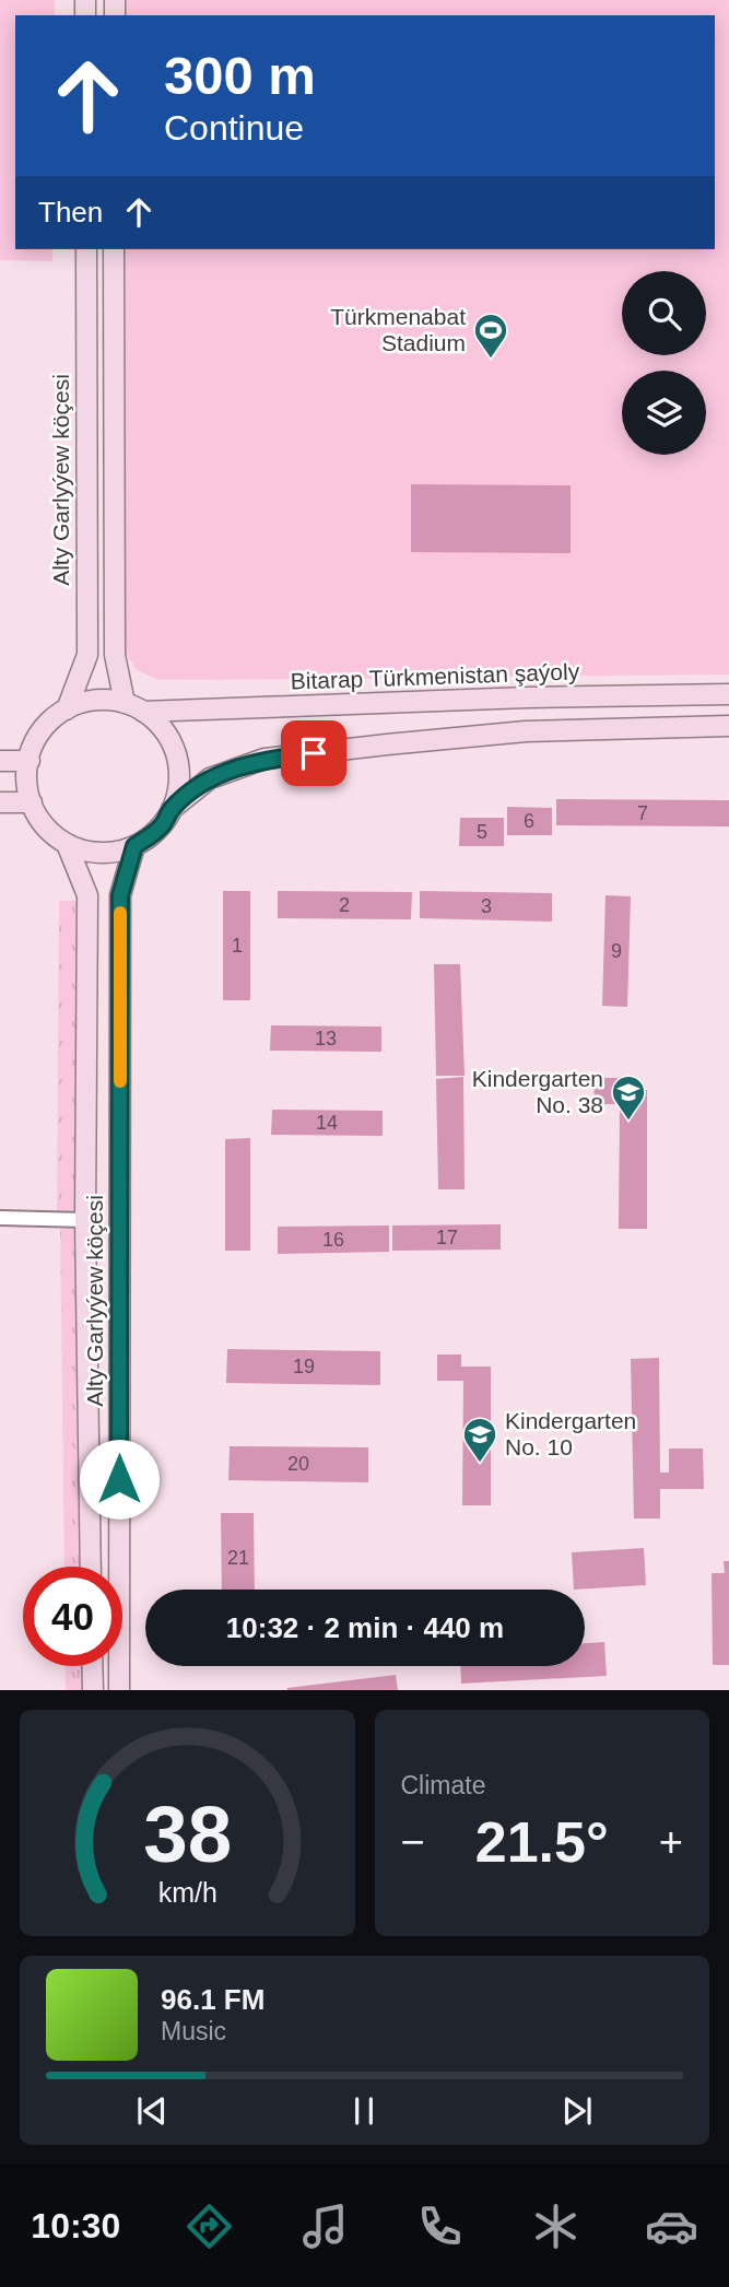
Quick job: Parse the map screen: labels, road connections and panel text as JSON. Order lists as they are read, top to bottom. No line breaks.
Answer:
{"streets":{"street":["Alty Garlyýew köçesi","Bitarap Türkmenistan şaýoly"]},"crossings":[["Alty Garlyýew köçesi","Bitarap Türkmenistan şaýoly"]],"places":{"sports":["Türkmenabat Stadium"],"school or university":["Kindergarten No. 38","Kindergarten No. 10"]},"house_numbers":["7","6","5","2","3","1","9","13","14","17","16","19","20","21"],"page":{"turn":["300 m","Continue"],"then":"Then","limit":"40","trip":"10:32 · 2 min · 440 m","tile":"Climate","heat":["−","21.5°","+"],"song":["96.1 FM","Music"],"tabs":"10:30","gauge":["38","km/h"]}}
